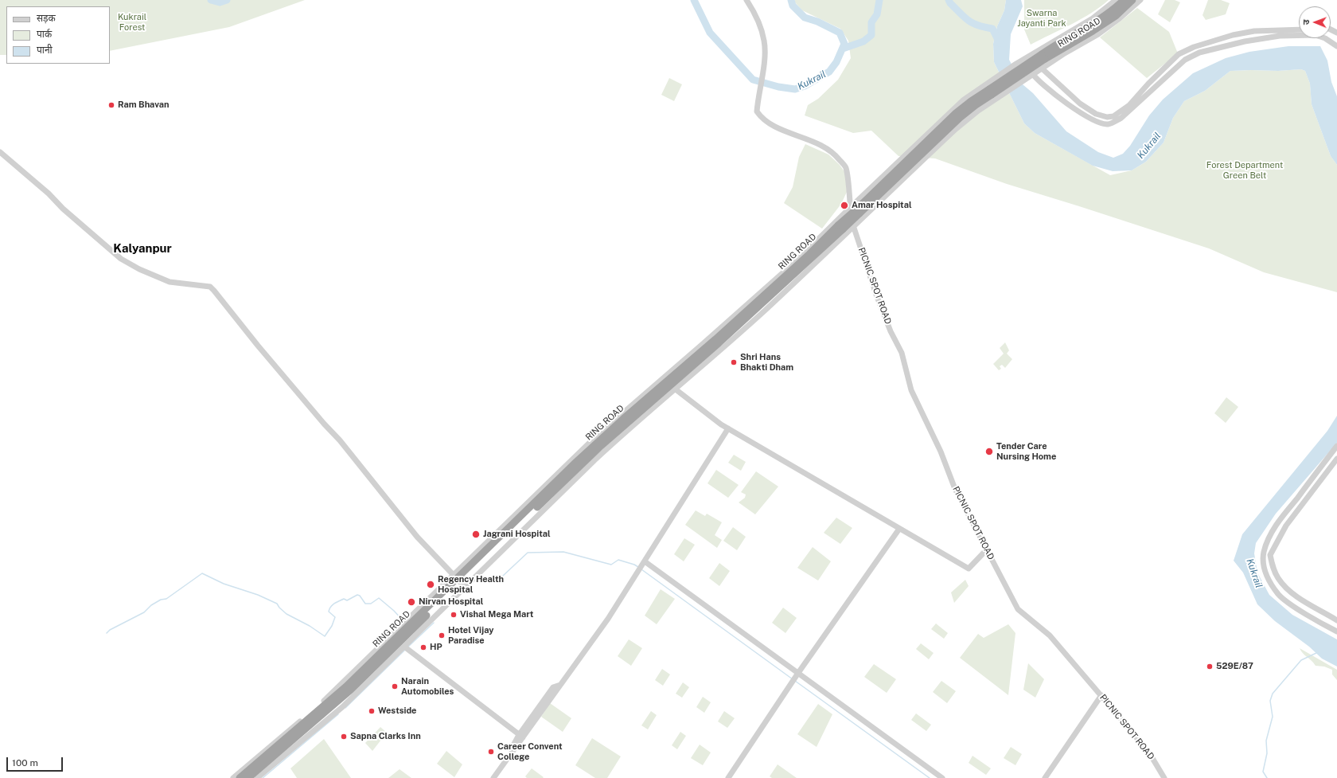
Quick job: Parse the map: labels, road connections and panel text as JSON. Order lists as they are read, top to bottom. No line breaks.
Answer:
{"streets":{"highway":["RING ROAD"],"street":["PICNIC SPOT ROAD"]},"districts":["Kalyanpur"],"water":["Kukrail"],"parks":["Swarna Jayanti Park","Kukrail Forest","Forest Department Green Belt"],"places":["Ram Bhavan","Amar Hospital","Shri Hans Bhakti Dham","Tender Care Nursing Home","Jagrani Hospital","Regency Health Hospital","Nirvan Hospital","Vishal Mega Mart","Hotel Vijay Paradise","HP","529E/87","Narain Automobiles","Westside","Sapna Clarks Inn","Career Convent College"],"legend":["सड़क","पार्क","पानी"],"scale_bar":"100 m","north":"left"}
